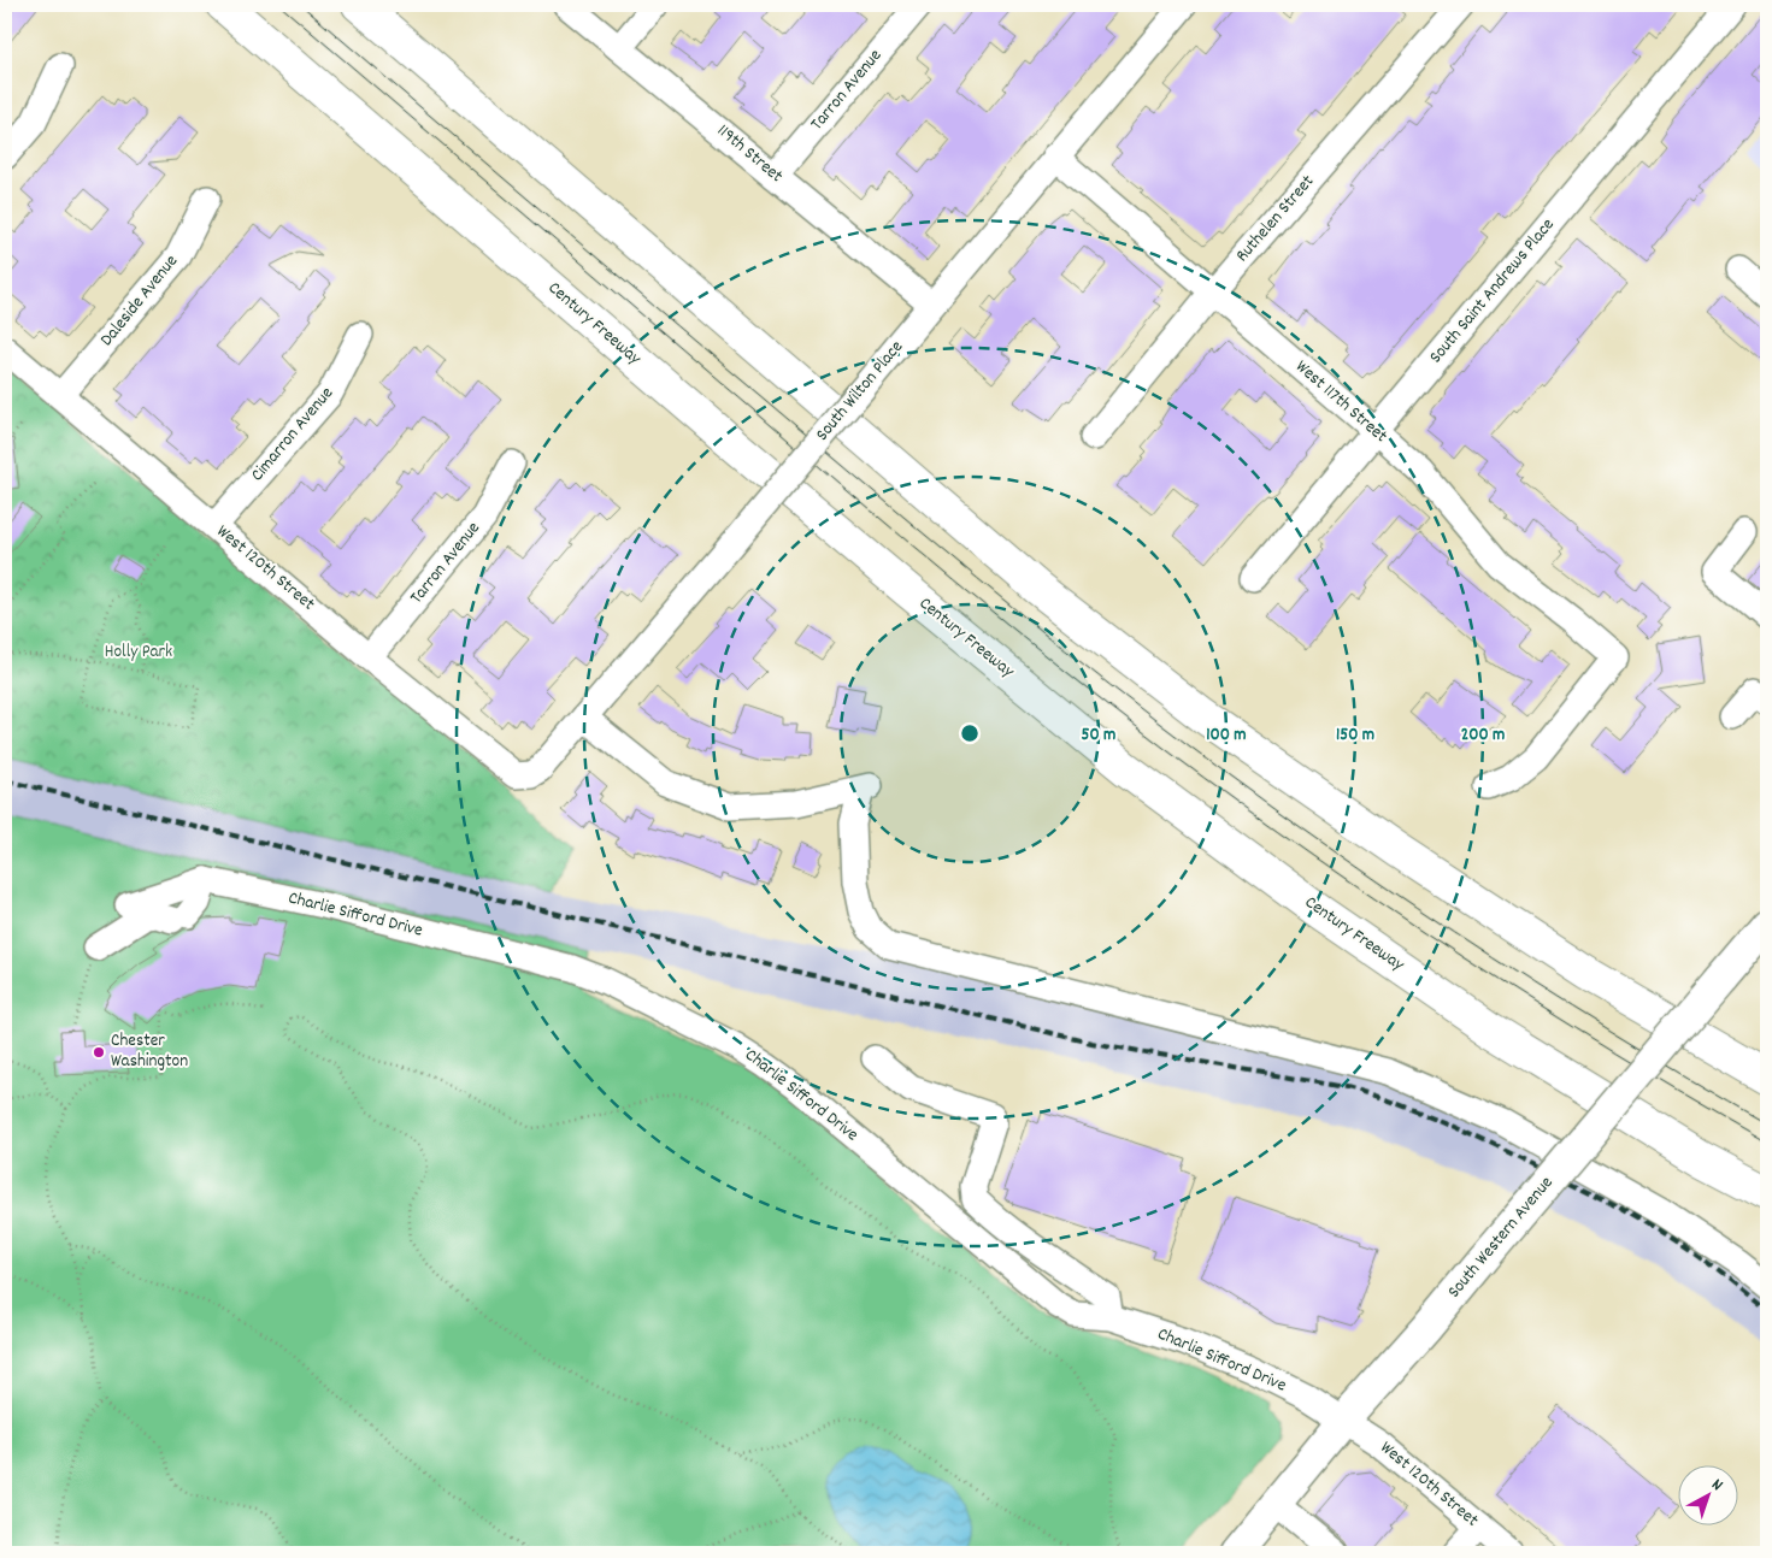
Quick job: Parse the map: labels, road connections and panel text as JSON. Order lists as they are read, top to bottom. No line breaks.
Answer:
{"streets":{"highway":["Century Freeway"],"main road":["South Western Avenue"],"street":["Tarron Avenue","119th Street","Ruthelen Street","South Saint Andrews Place","Daleside Avenue","South Wilton Place","West 117th Street","Cimarron Avenue","West 120th Street","Charlie Sifford Drive"]},"crossings":[["Tarron Avenue","119th Street"],["Tarron Avenue","West 120th Street"],["119th Street","South Wilton Place"],["Ruthelen Street","West 117th Street"],["South Saint Andrews Place","West 117th Street"],["Daleside Avenue","West 120th Street"],["South Wilton Place","West 117th Street"],["South Wilton Place","West 120th Street"],["Cimarron Avenue","West 120th Street"],["West 120th Street","Charlie Sifford Drive"],["West 120th Street","South Western Avenue"],["Charlie Sifford Drive","South Western Avenue"]],"parks":["Holly Park"],"places":["Chester Washington"],"north":"top right","rings":["50 m","100 m","150 m","200 m"]}
